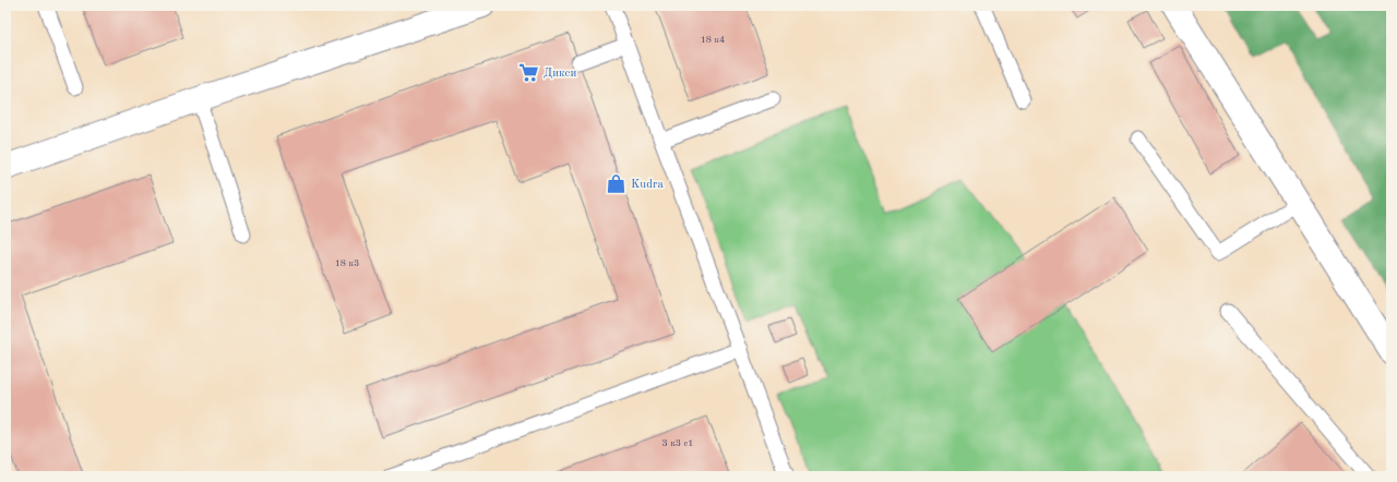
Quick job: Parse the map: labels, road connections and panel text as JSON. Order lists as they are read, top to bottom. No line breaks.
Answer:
{"places":{"supermarket":["Дикси"],"shop":["Kudra"]},"house_numbers":["18 к4","18 к3","3 к3 с1"]}
